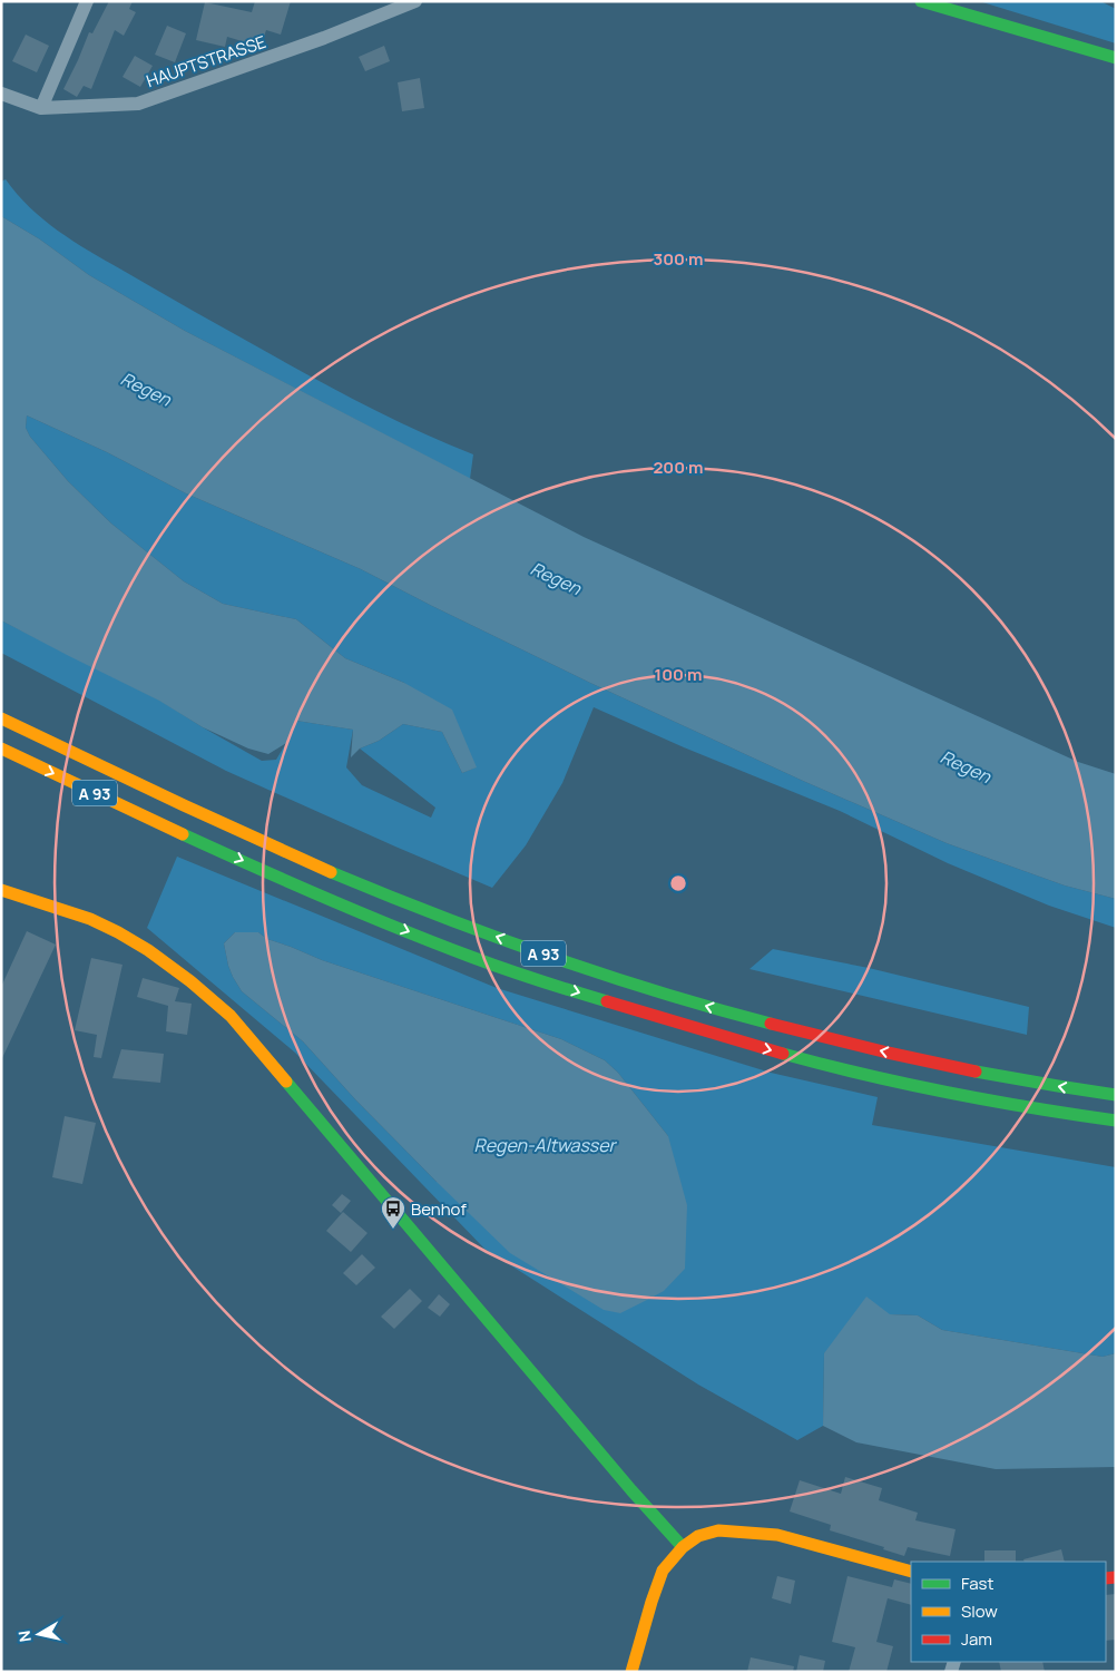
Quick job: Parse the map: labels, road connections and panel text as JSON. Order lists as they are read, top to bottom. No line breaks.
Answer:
{"streets":{"main road":["A 93"],"street":["HAUPTSTRASSE"]},"water":["Regen","Regen-Altwasser"],"places":{"bus stop":["Benhof"]},"legend":["Fast","Slow","Jam"],"north":"left","rings":["300 m","200 m","100 m"]}
